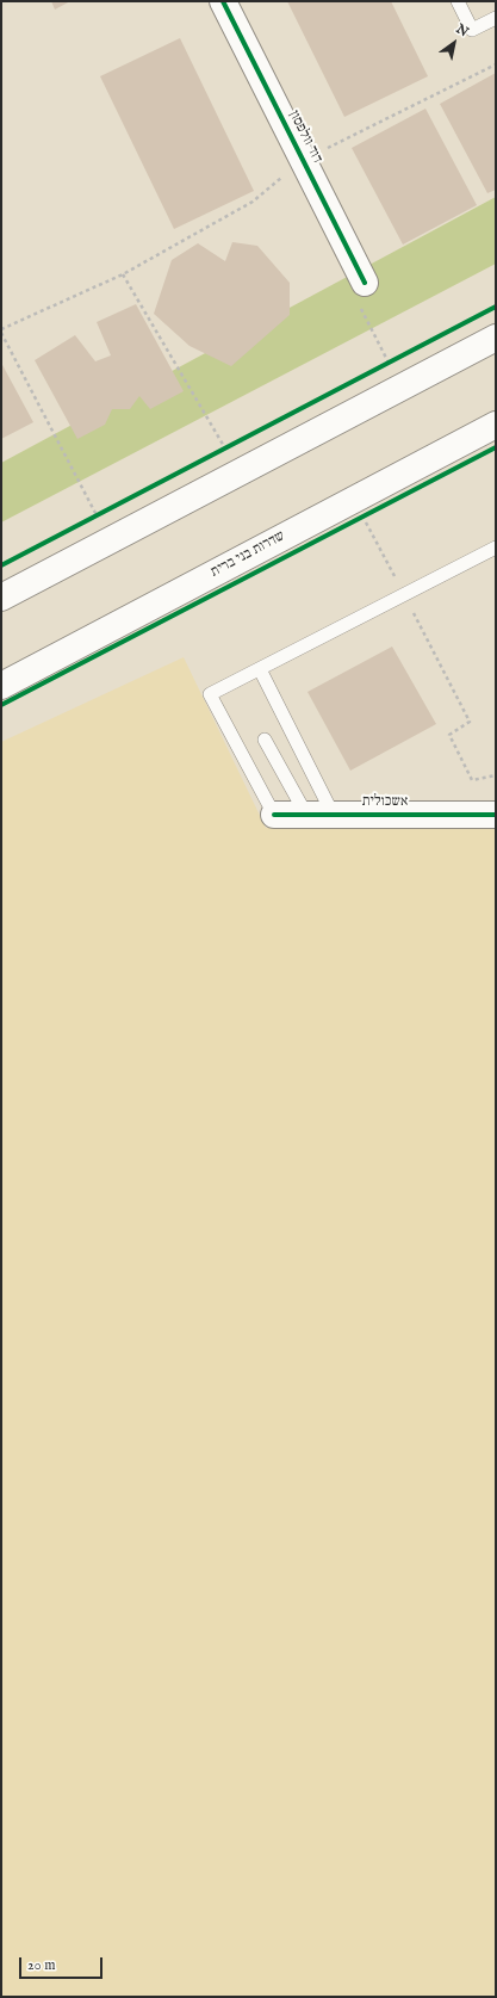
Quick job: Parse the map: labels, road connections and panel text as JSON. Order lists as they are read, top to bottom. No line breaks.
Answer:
{"streets":{"main road":["דוד וולפסון","שדרות בני ברית","אשכולית"]},"scale_bar":"20 m","north":"top right"}
